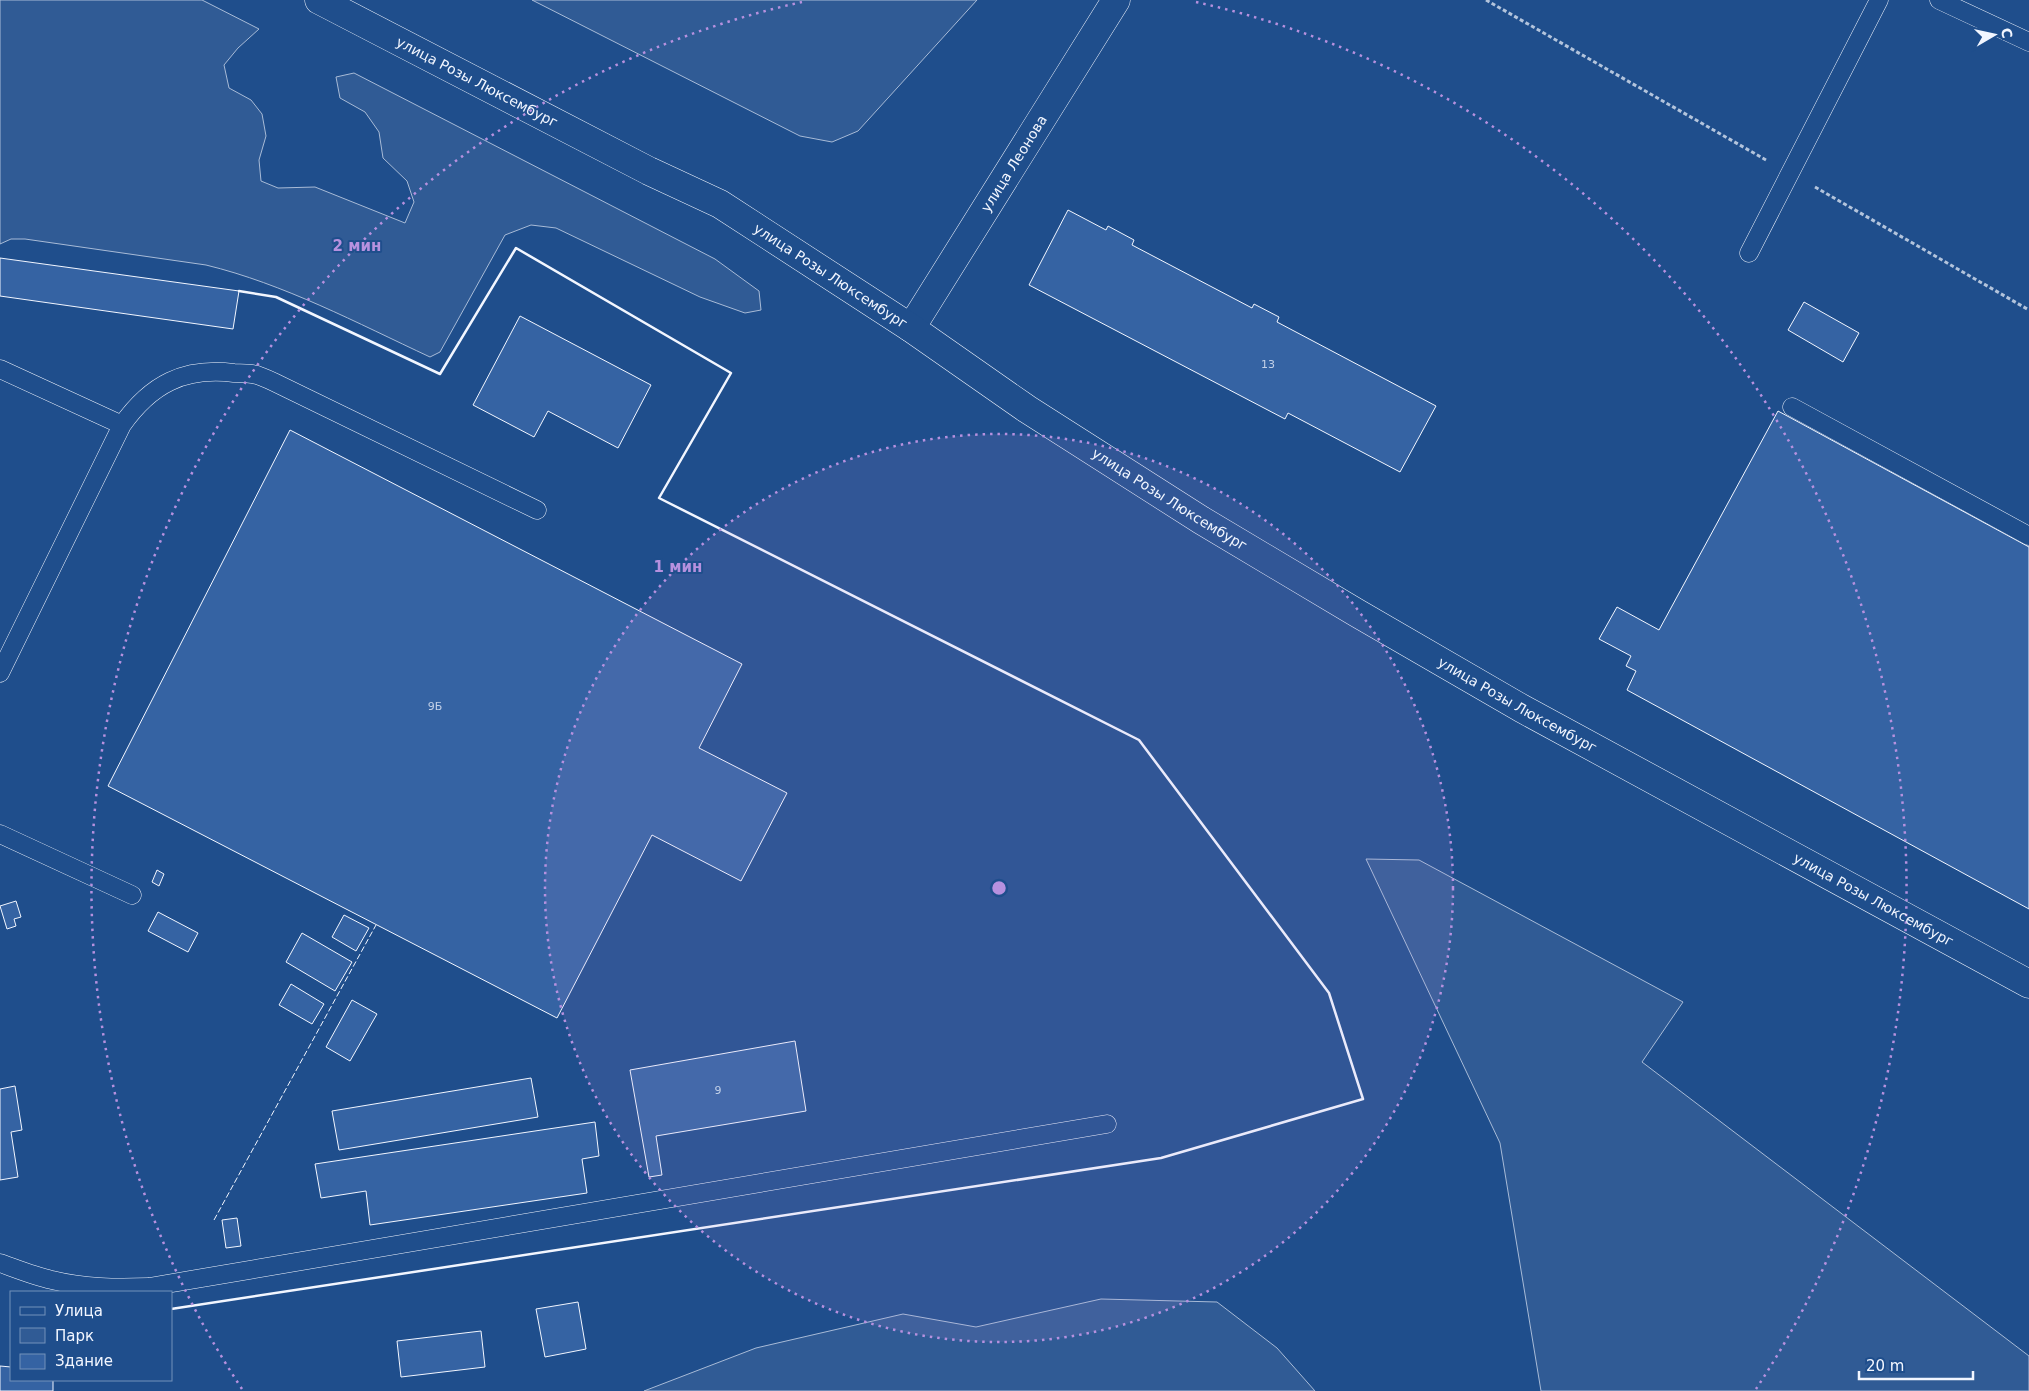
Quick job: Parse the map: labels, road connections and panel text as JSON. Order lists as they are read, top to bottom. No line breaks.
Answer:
{"streets":{"street":["улица Розы Люксембург","улица Леонова"]},"crossings":[["улица Розы Люксембург","улица Леонова"]],"house_numbers":["13","9Б","9"],"legend":["Улица","Парк","Здание"],"scale_bar":"20 m","north":"right","rings":["2 мин","1 мин"]}
